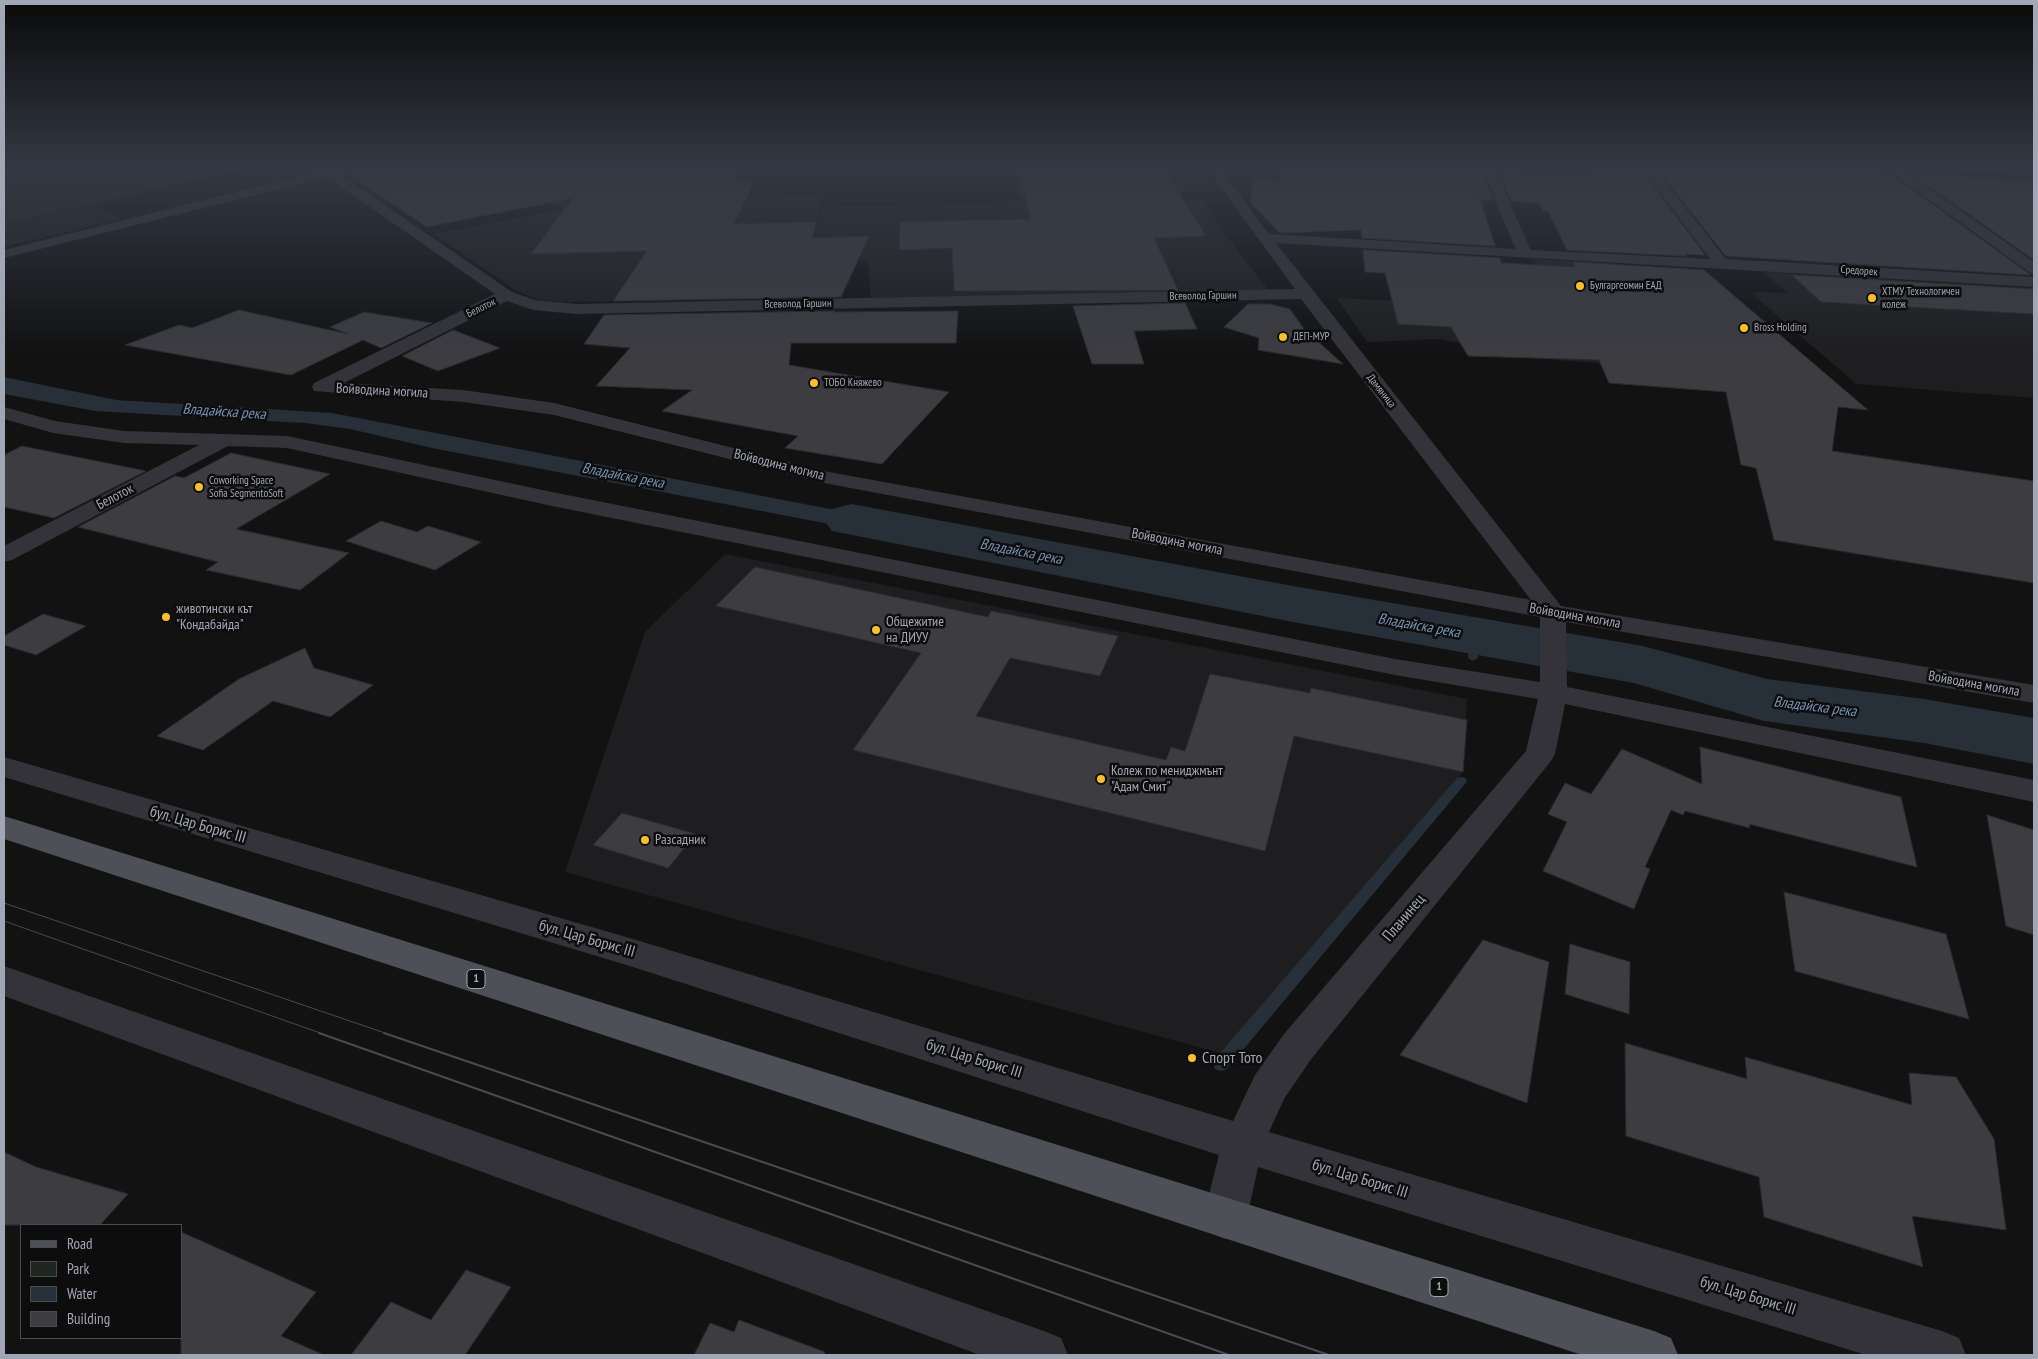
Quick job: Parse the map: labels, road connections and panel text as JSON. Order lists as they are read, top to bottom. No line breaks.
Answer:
{"streets":{"main road":["1"],"street":["Средорек","Всеволод Гаршин","Белоток","Войводина могила","Дамяница","бул. Цар Борис III","Планинец"]},"crossings":[["Средорек","Дамяница"],["Всеволод Гаршин","Белоток"],["Всеволод Гаршин","Дамяница"],["Белоток","Войводина могила"],["Войводина могила","Дамяница"],["Войводина могила","Планинец"],["Дамяница","Планинец"],["бул. Цар Борис III","Планинец"],["Планинец","1"]],"water":["Владайска река"],"places":["Булгаргеомин ЕАД","ХТМУ Технологичен колеж","Bross Holding","ДЕП-МУР","ТОБО Княжево","Coworking Space Sofia SegmentoSoft","животински кът \"Кондабайда\"","Общежитие на ДИУУ","Колеж по мениджмънт \"Адам Смит\"","Разсадник","Спорт Тото"],"legend":["Road","Park","Water","Building"]}
